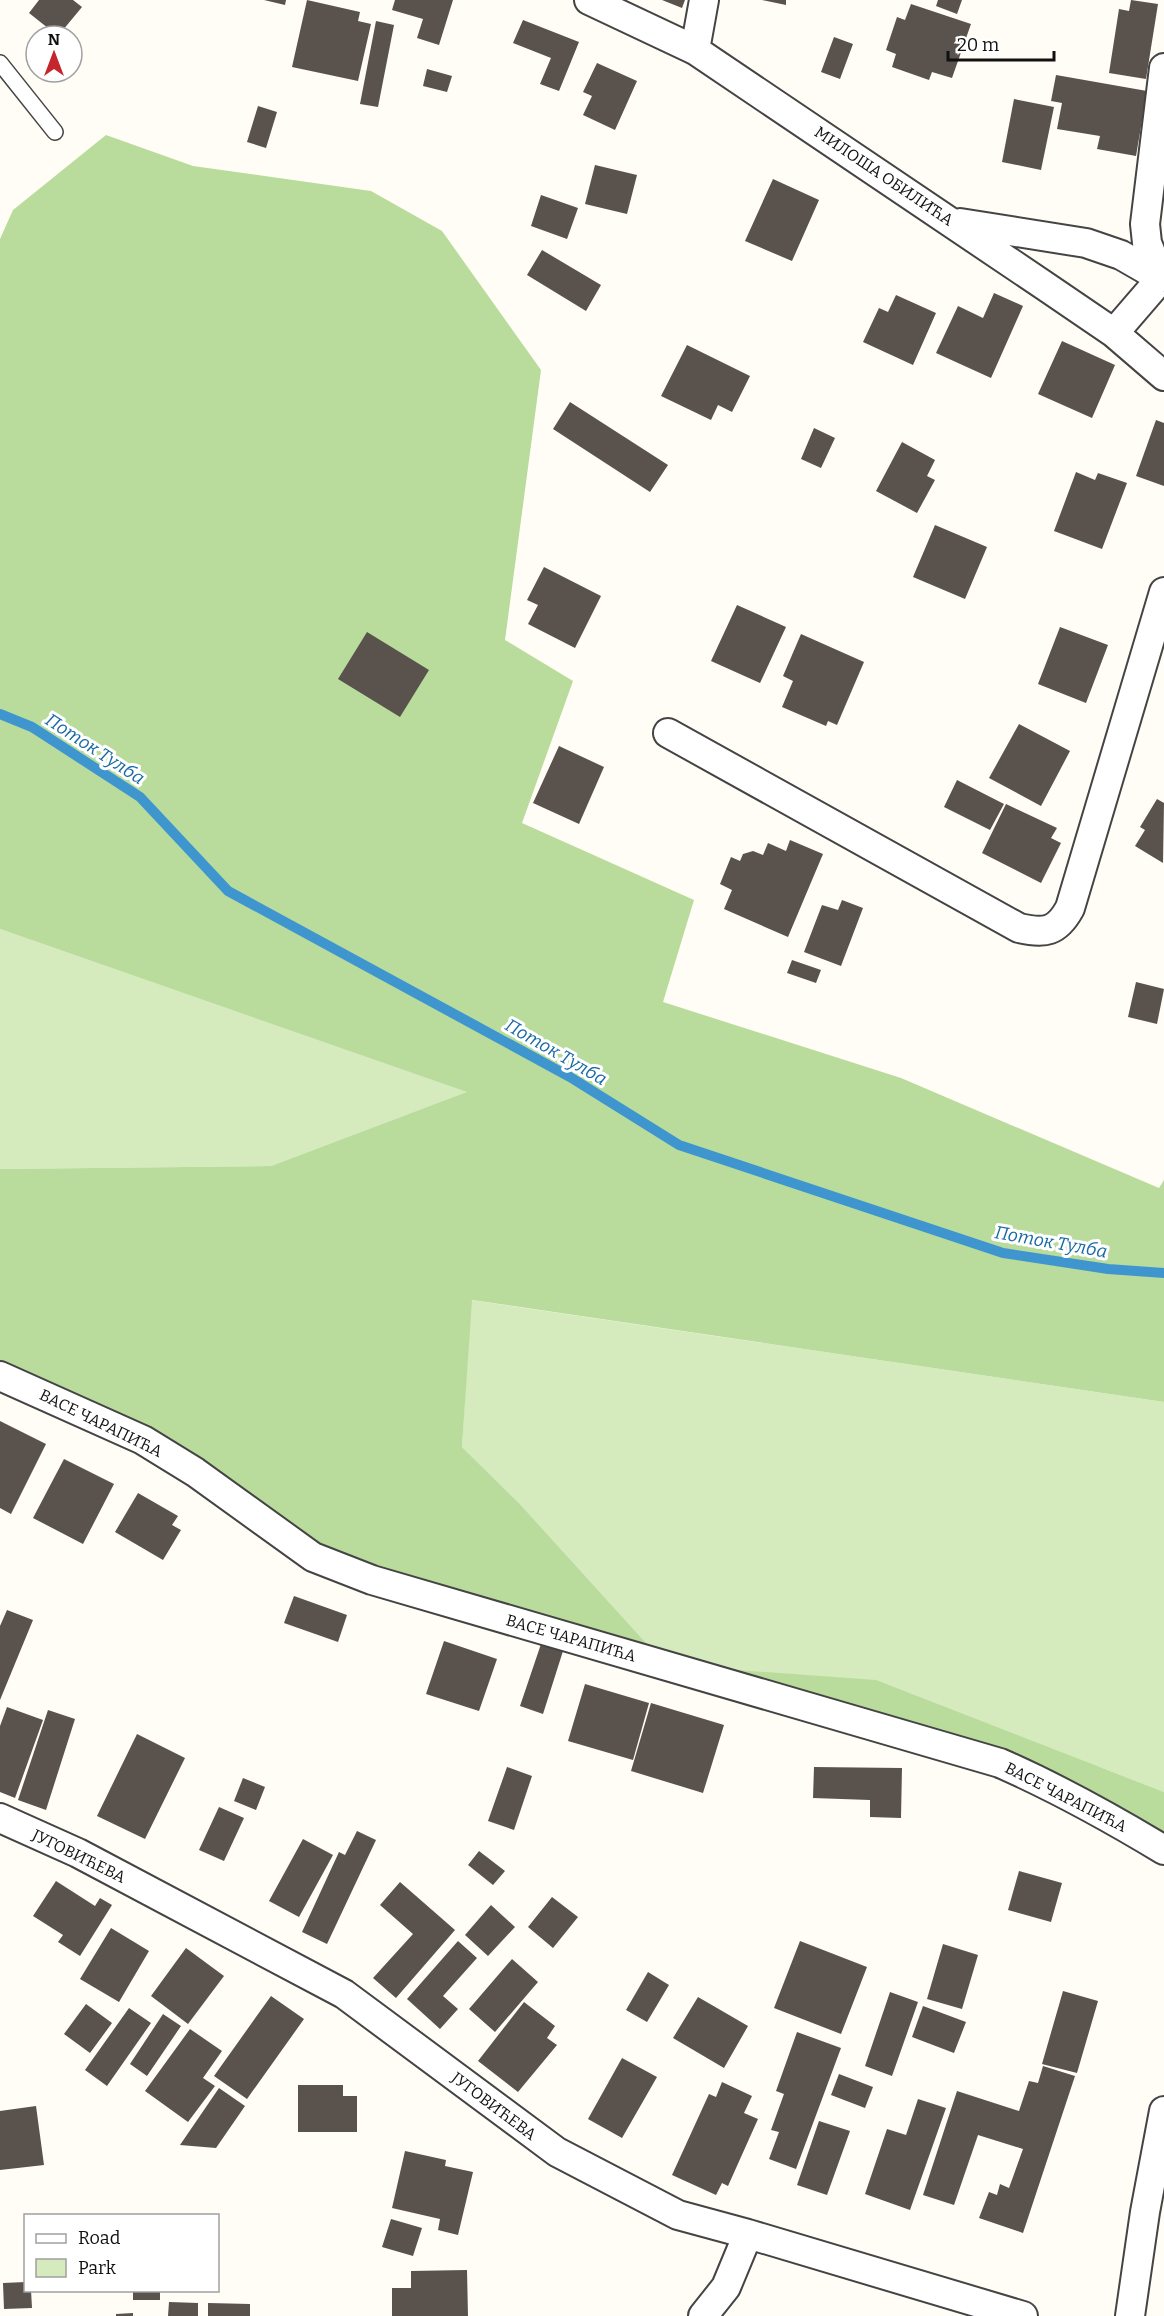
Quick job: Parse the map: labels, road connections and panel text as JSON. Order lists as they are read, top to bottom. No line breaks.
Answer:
{"streets":{"street":["МИЛОША ОБИЛИЋА","ВАСЕ ЧАРАПИЋА","ЈУГОВИЋЕВА"]},"water":["Поток Тулба"],"legend":["Road","Park"],"scale_bar":"20 m","north":"top"}
